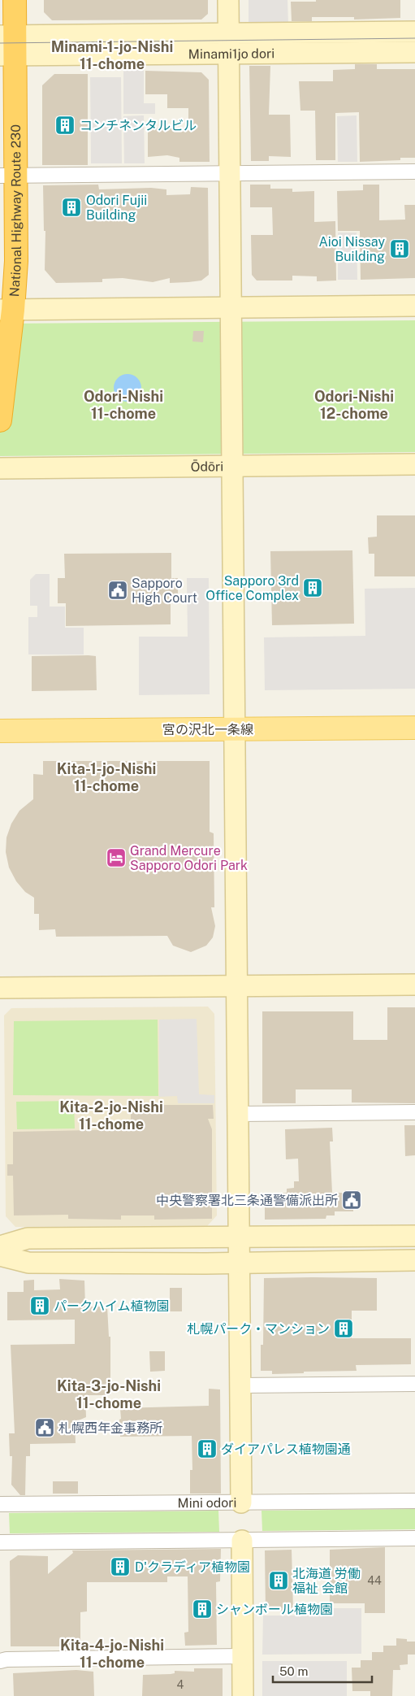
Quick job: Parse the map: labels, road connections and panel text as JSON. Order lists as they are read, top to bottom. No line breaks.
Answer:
{"streets":{"highway":["National Highway Route 230"],"main road":["宮の沢北一条線"],"street":["Minami1jo dori","Ōdōri","Mini odori"]},"crossings":[["Minami1jo dori","National Highway Route 230"]],"districts":["Minami-1-jo-Nishi 11-chome","Odori-Nishi 11-chome","Odori-Nishi 12-chome","Kita-1-jo-Nishi 11-chome","Kita-2-jo-Nishi 11-chome","Kita-3-jo-Nishi 11-chome","Kita-4-jo-Nishi 11-chome"],"places":{"building":["コンチネンタルビル","Odori Fujii Building","Aioi Nissay Building","Sapporo 3rd Office Complex","パークハイム植物園","札幌パーク・マンション","ダイアパレス植物園通","D'クラディア植物園","北海道 労働 福祉 会館","シャンボール植物園"],"public building":["Sapporo High Court","中央警察署北三条通警備派出所","札幌西年金事務所"],"hotel":["Grand Mercure Sapporo Odori Park"]},"house_numbers":["44","4"],"scale_bar":"50 m"}
